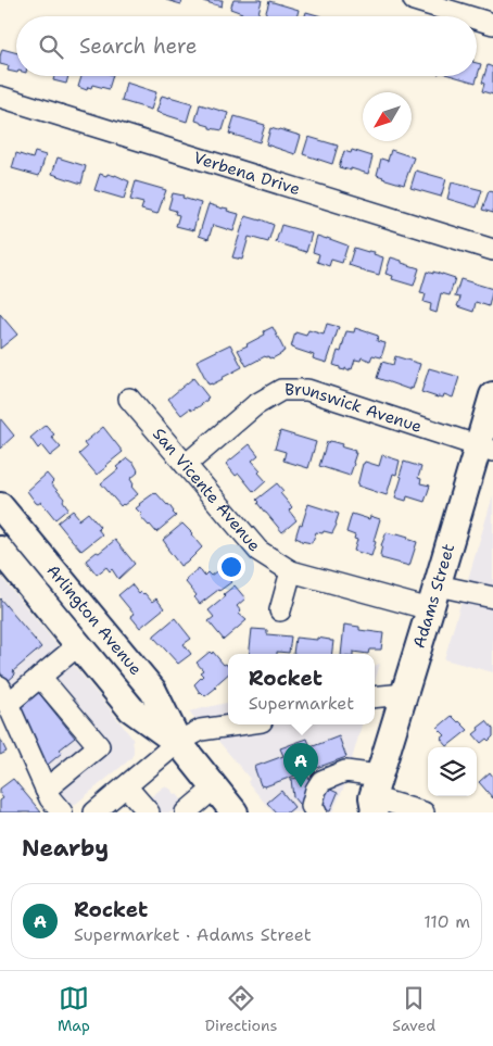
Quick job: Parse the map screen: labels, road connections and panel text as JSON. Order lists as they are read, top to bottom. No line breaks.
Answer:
{"streets":{"main road":["Adams Street","Arlington Avenue"],"street":["Verbena Drive","Brunswick Avenue","San Vicente Avenue"]},"crossings":[["Brunswick Avenue","San Vicente Avenue"],["Brunswick Avenue","Adams Street"],["San Vicente Avenue","Adams Street"]],"north":"bottom left","page":{"search":"Search here","popup":["Rocket","Supermarket"],"pins":"A","heading":"Nearby","list":[{"mark":"A","name":"Rocket","note":"Supermarket · Adams Street","value":"110 m"}],"nav":["Map","Directions","Saved"]}}
